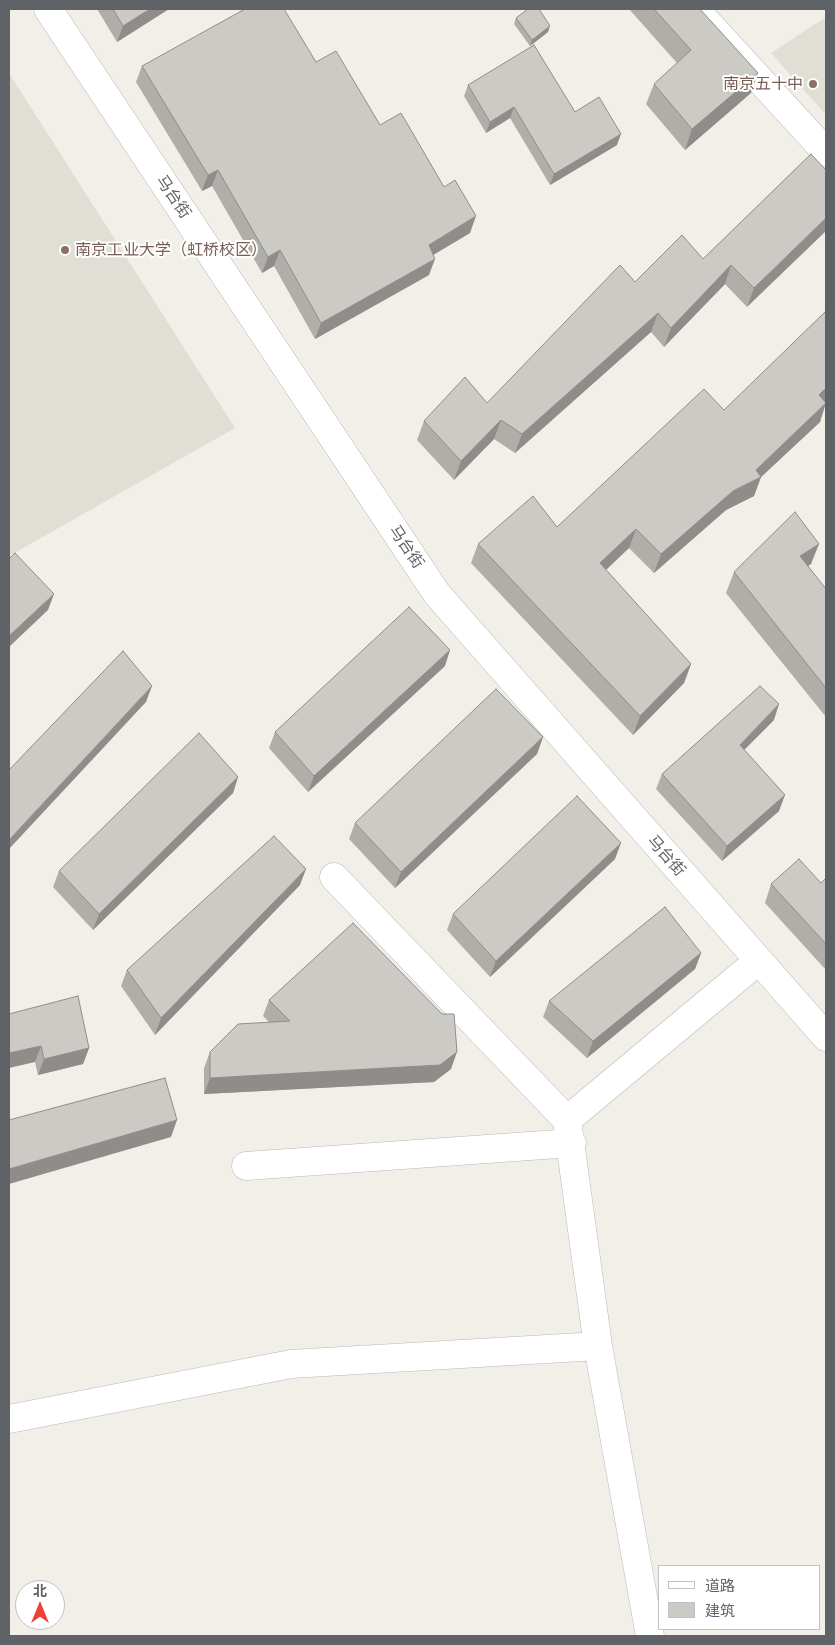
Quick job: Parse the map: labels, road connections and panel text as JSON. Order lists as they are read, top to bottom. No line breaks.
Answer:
{"streets":{"street":["马台街"]},"places":["南京五十中","南京工业大学（虹桥校区）"],"legend":["道路","建筑"],"north":"top"}
